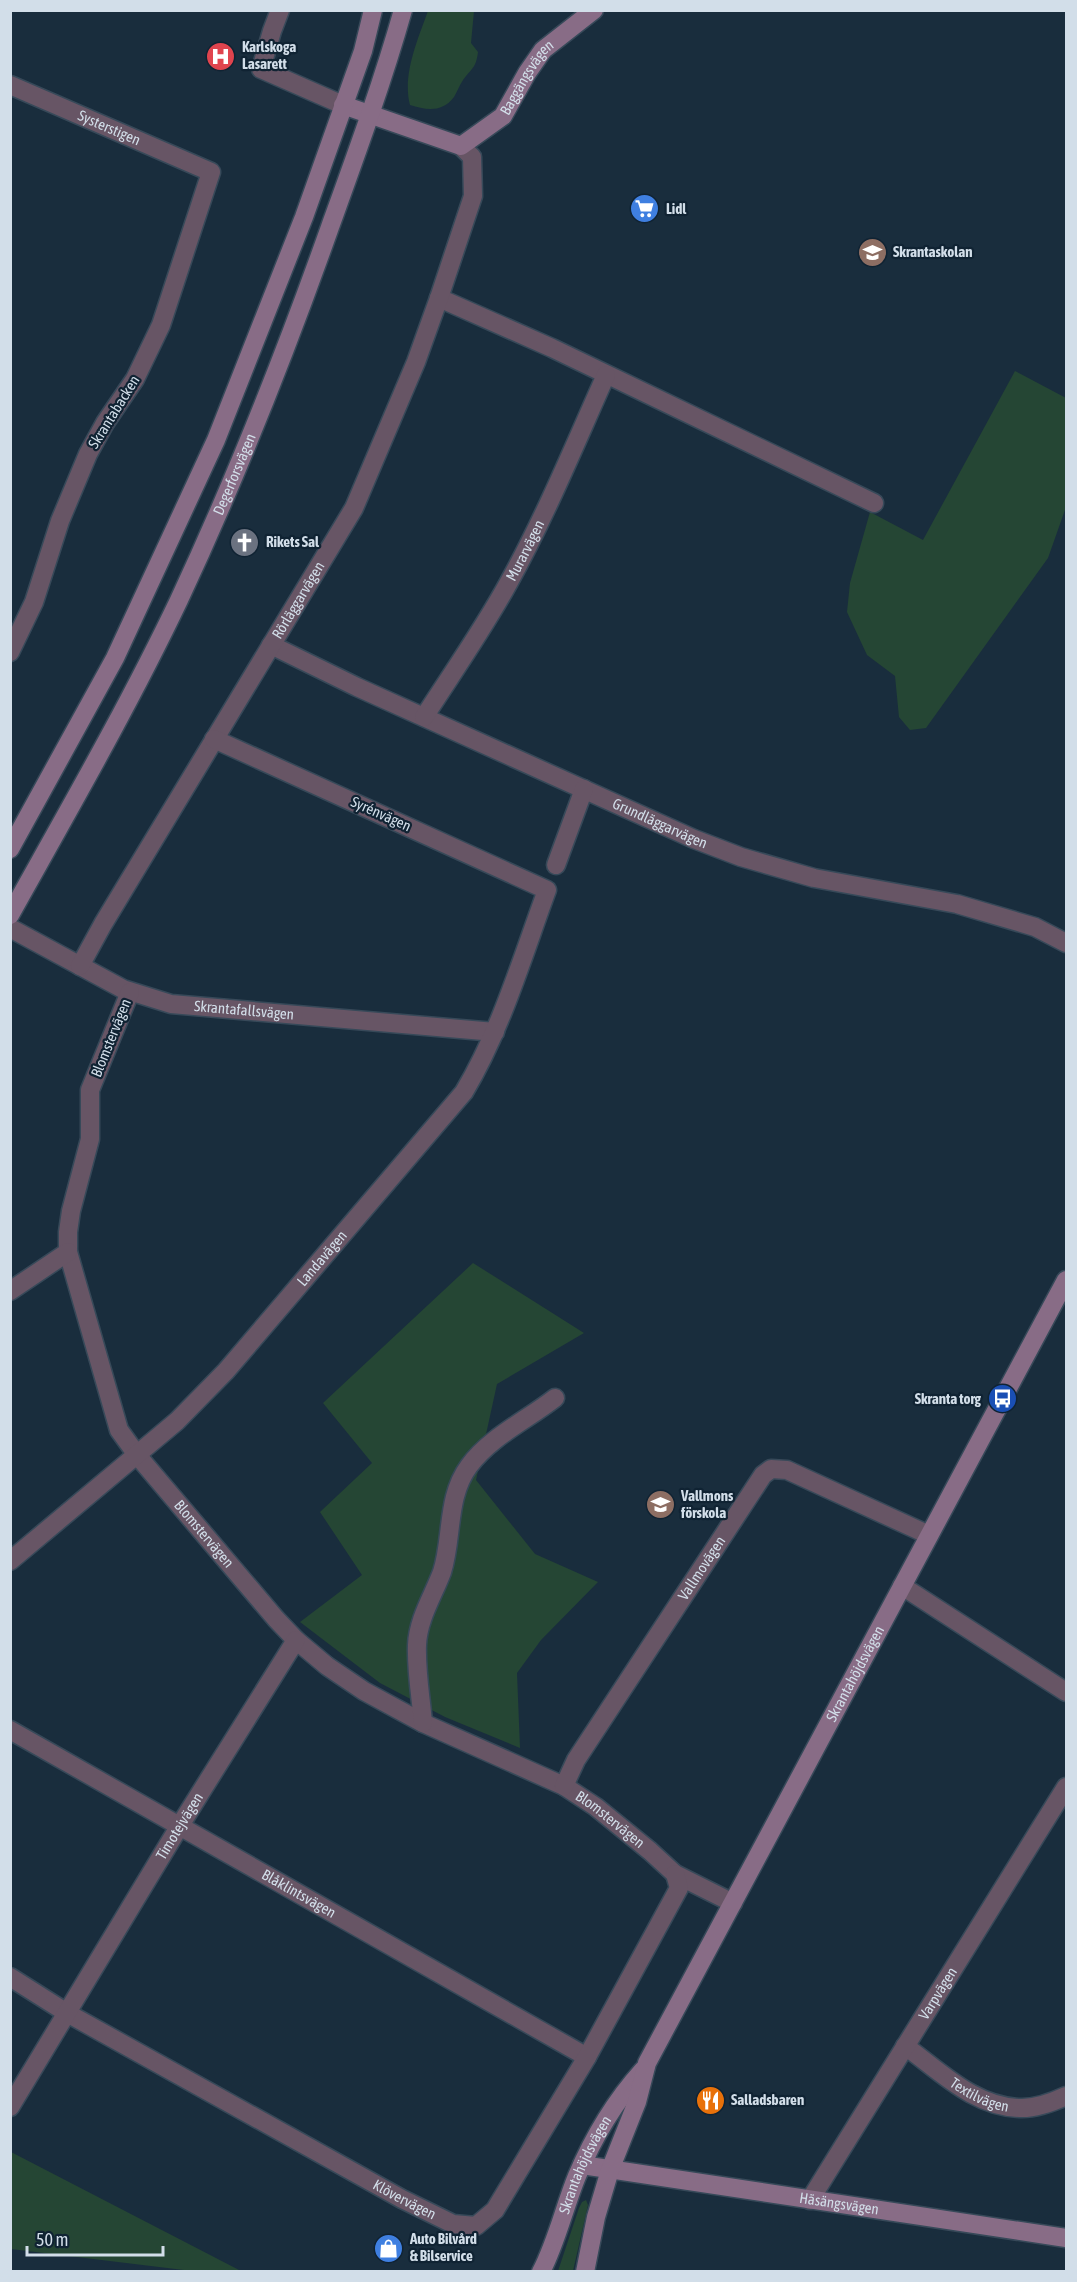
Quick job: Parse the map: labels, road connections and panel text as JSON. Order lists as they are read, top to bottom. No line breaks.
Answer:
{"streets":{"street":["Baggängsvägen","Systerstigen","Skrantabacken","Degerforsvägen","Murarvägen","Rörläggarvägen","Syrénvägen","Grundläggarvägen","Skrantafallsvägen","Blomstervägen","Landavägen","Vallmovägen","Skrantahöjdsvägen","Timotejvägen","Blåklintsvägen","Varpvägen","Textilvägen","Klövervägen","Häsängsvägen"]},"crossings":[["Baggängsvägen","Rörläggarvägen"],["Systerstigen","Skrantabacken"],["Murarvägen","Grundläggarvägen"],["Rörläggarvägen","Syrénvägen"],["Rörläggarvägen","Grundläggarvägen"],["Rörläggarvägen","Skrantafallsvägen"],["Syrénvägen","Landavägen"],["Skrantafallsvägen","Blomstervägen"],["Skrantafallsvägen","Landavägen"],["Blomstervägen","Landavägen"],["Blomstervägen","Vallmovägen"],["Blomstervägen","Skrantahöjdsvägen"],["Blomstervägen","Timotejvägen"],["Blomstervägen","Klövervägen"],["Vallmovägen","Skrantahöjdsvägen"],["Skrantahöjdsvägen","Häsängsvägen"],["Timotejvägen","Blåklintsvägen"],["Timotejvägen","Klövervägen"],["Blåklintsvägen","Klövervägen"],["Varpvägen","Textilvägen"],["Varpvägen","Häsängsvägen"]],"places":{"hospital":["Karlskoga Lasarett"],"supermarket":["Lidl"],"school or university":["Skrantaskolan","Vallmons förskola"],"church":["Rikets Sal"],"bus stop":["Skranta torg"],"restaurant":["Salladsbaren"],"shop":["Auto Bilvård & Bilservice"]},"scale_bar":"50 m"}
